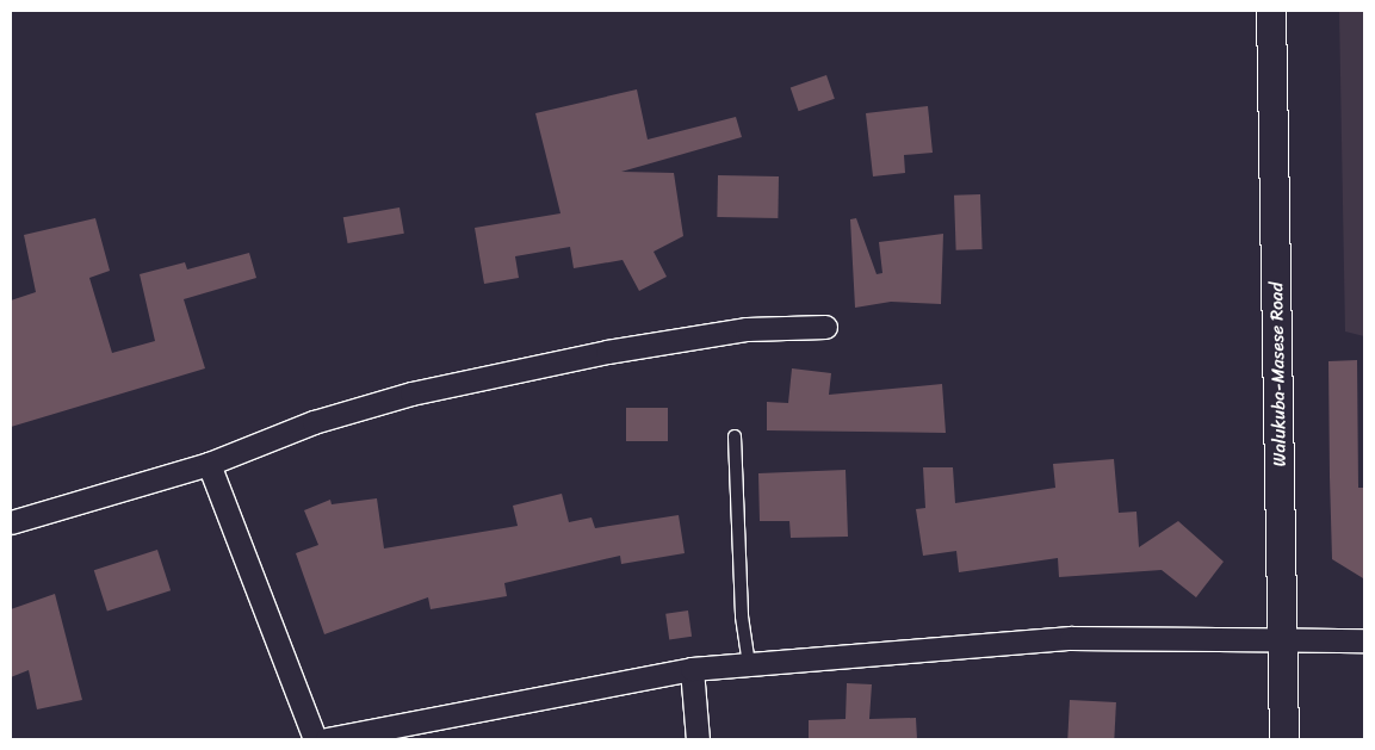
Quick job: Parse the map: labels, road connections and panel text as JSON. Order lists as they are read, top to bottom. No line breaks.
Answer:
{"streets":{"street":["Walukuba-Masese Road"]}}
